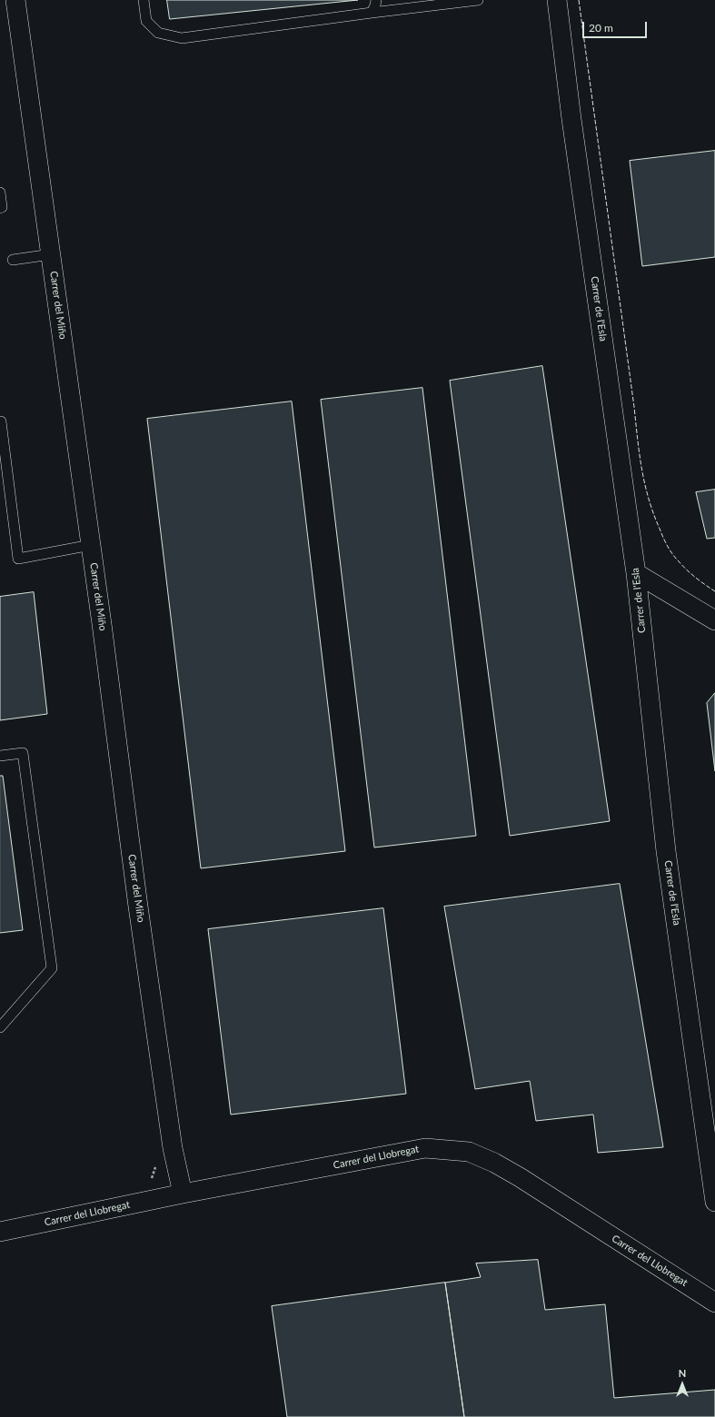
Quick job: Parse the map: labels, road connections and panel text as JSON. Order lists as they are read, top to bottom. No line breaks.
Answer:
{"streets":{"street":["Carrer del Miño","Carrer de l'Esla","Carrer del Llobregat"]},"crossings":[["Carrer del Miño","Carrer del Llobregat"]],"scale_bar":"20 m","north":"top"}
